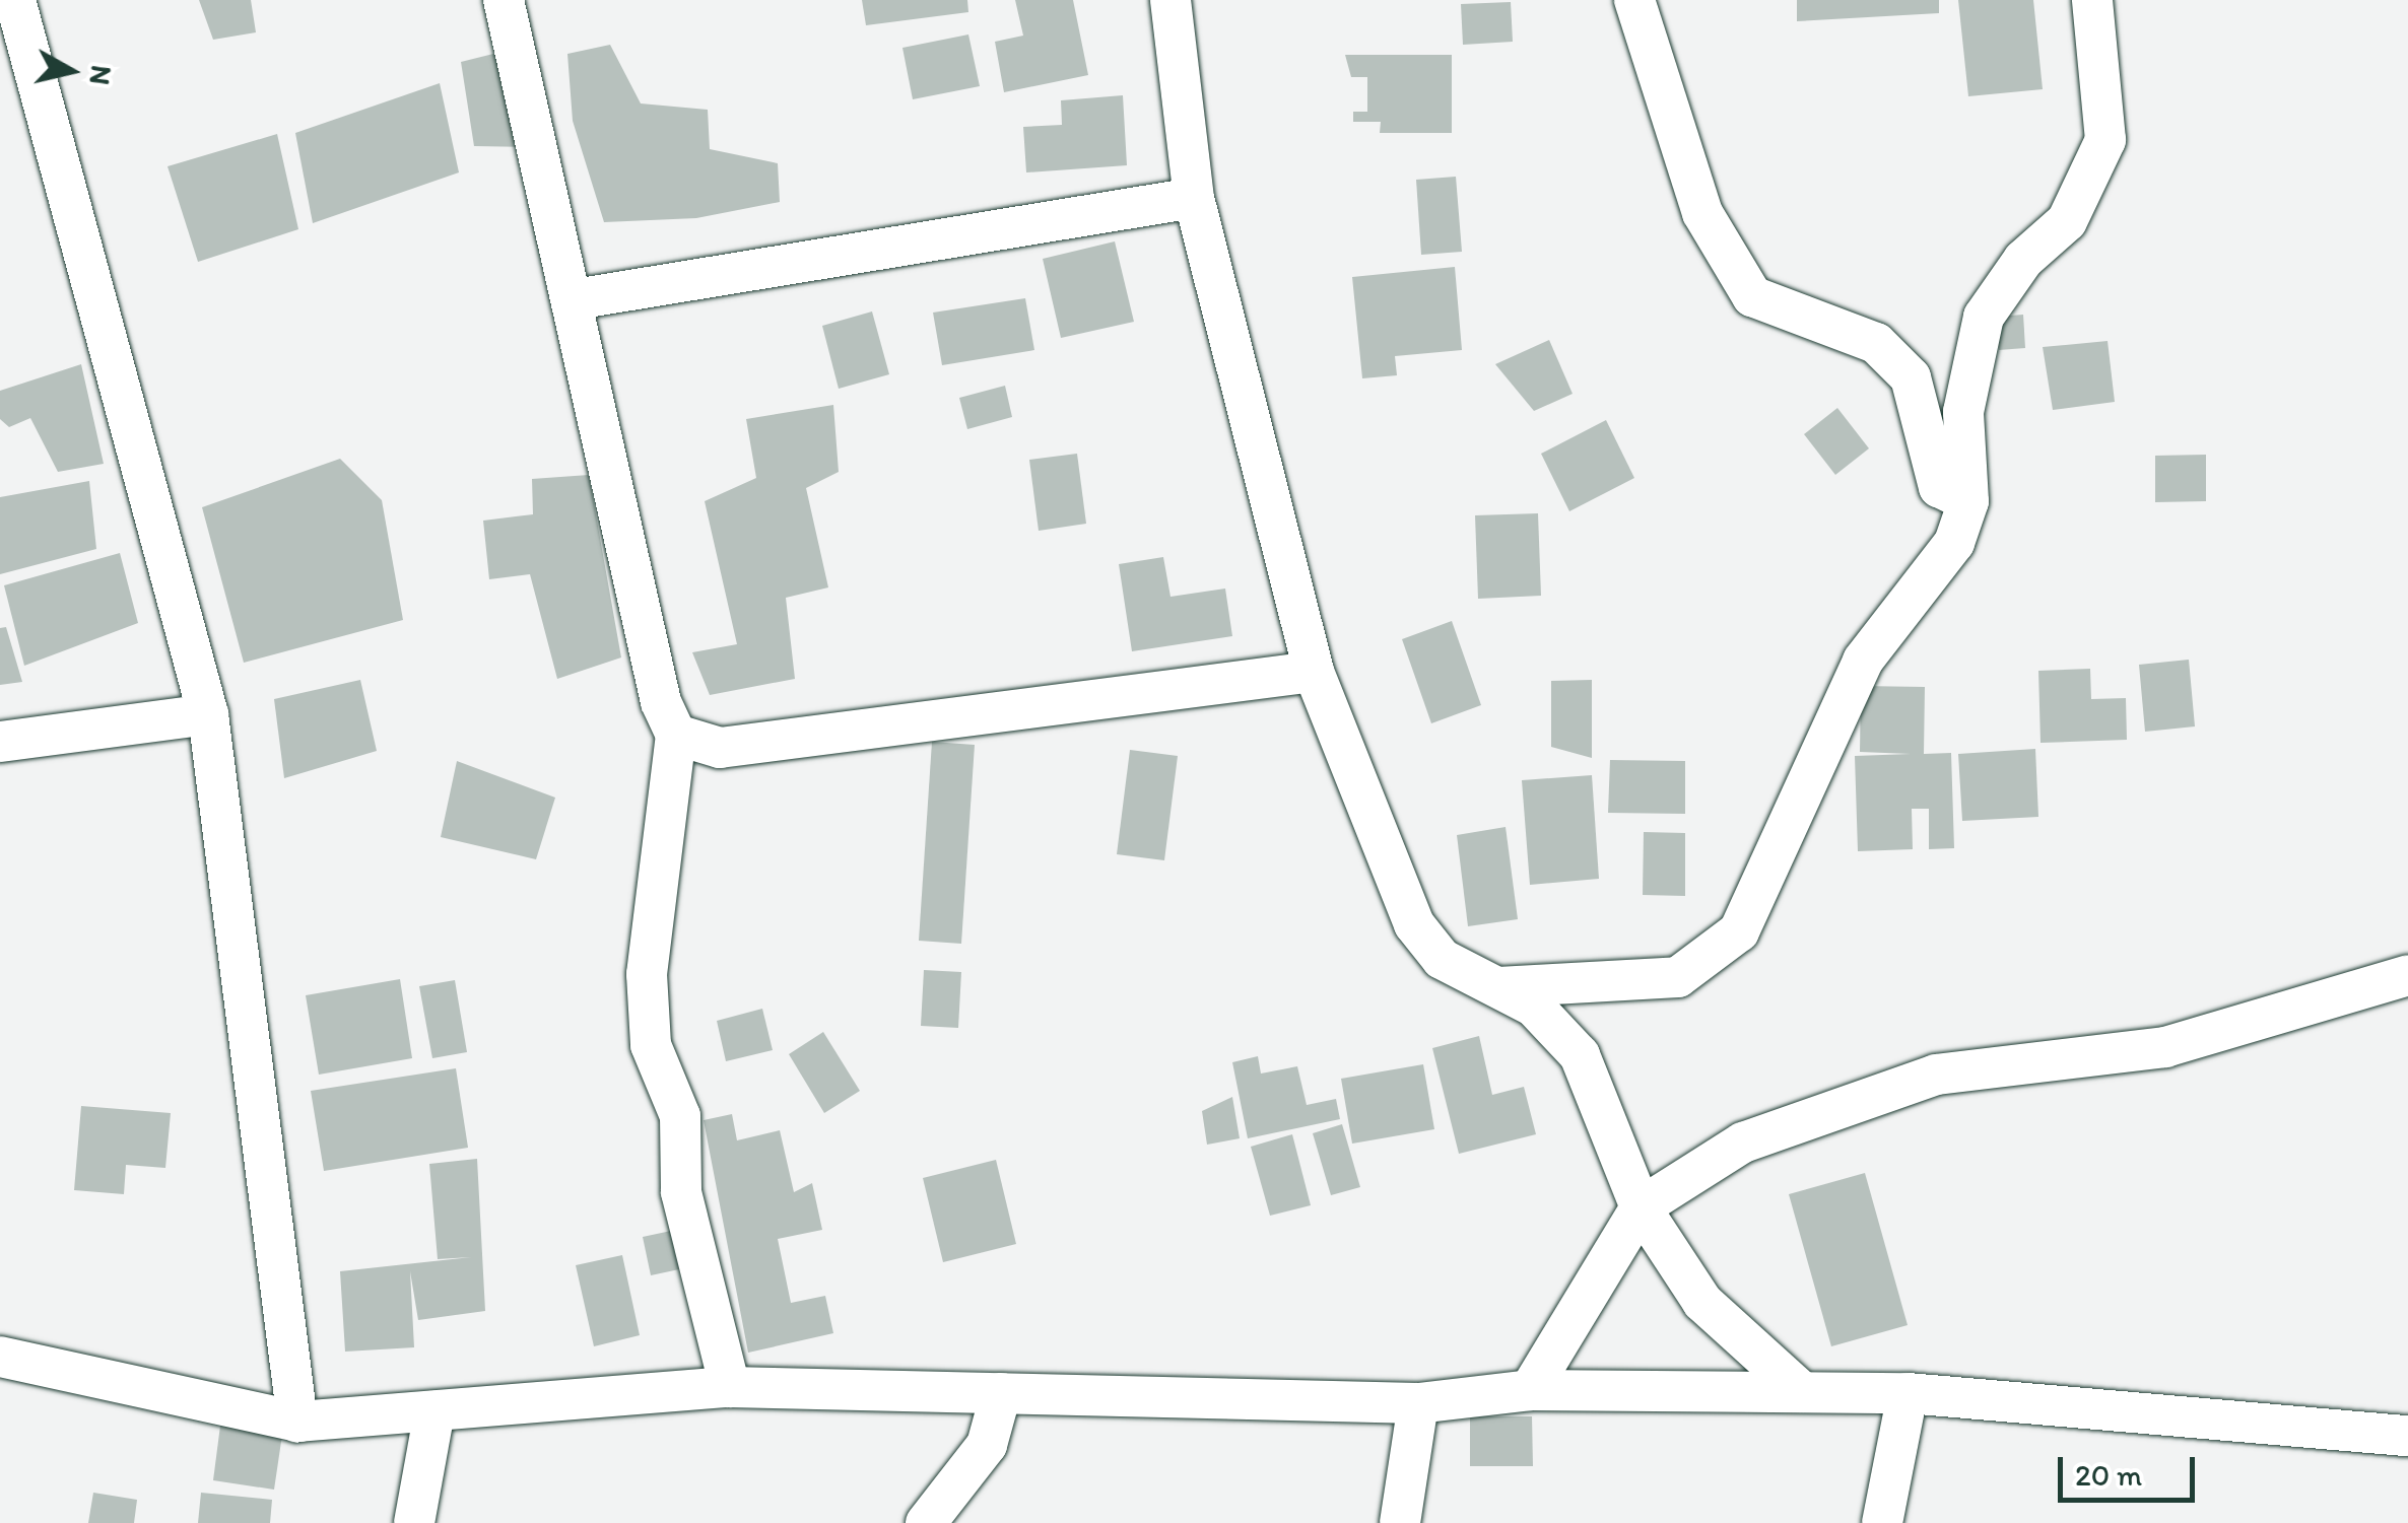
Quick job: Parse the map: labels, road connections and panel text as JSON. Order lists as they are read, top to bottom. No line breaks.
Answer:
{"scale_bar":"20 m","north":"right"}
